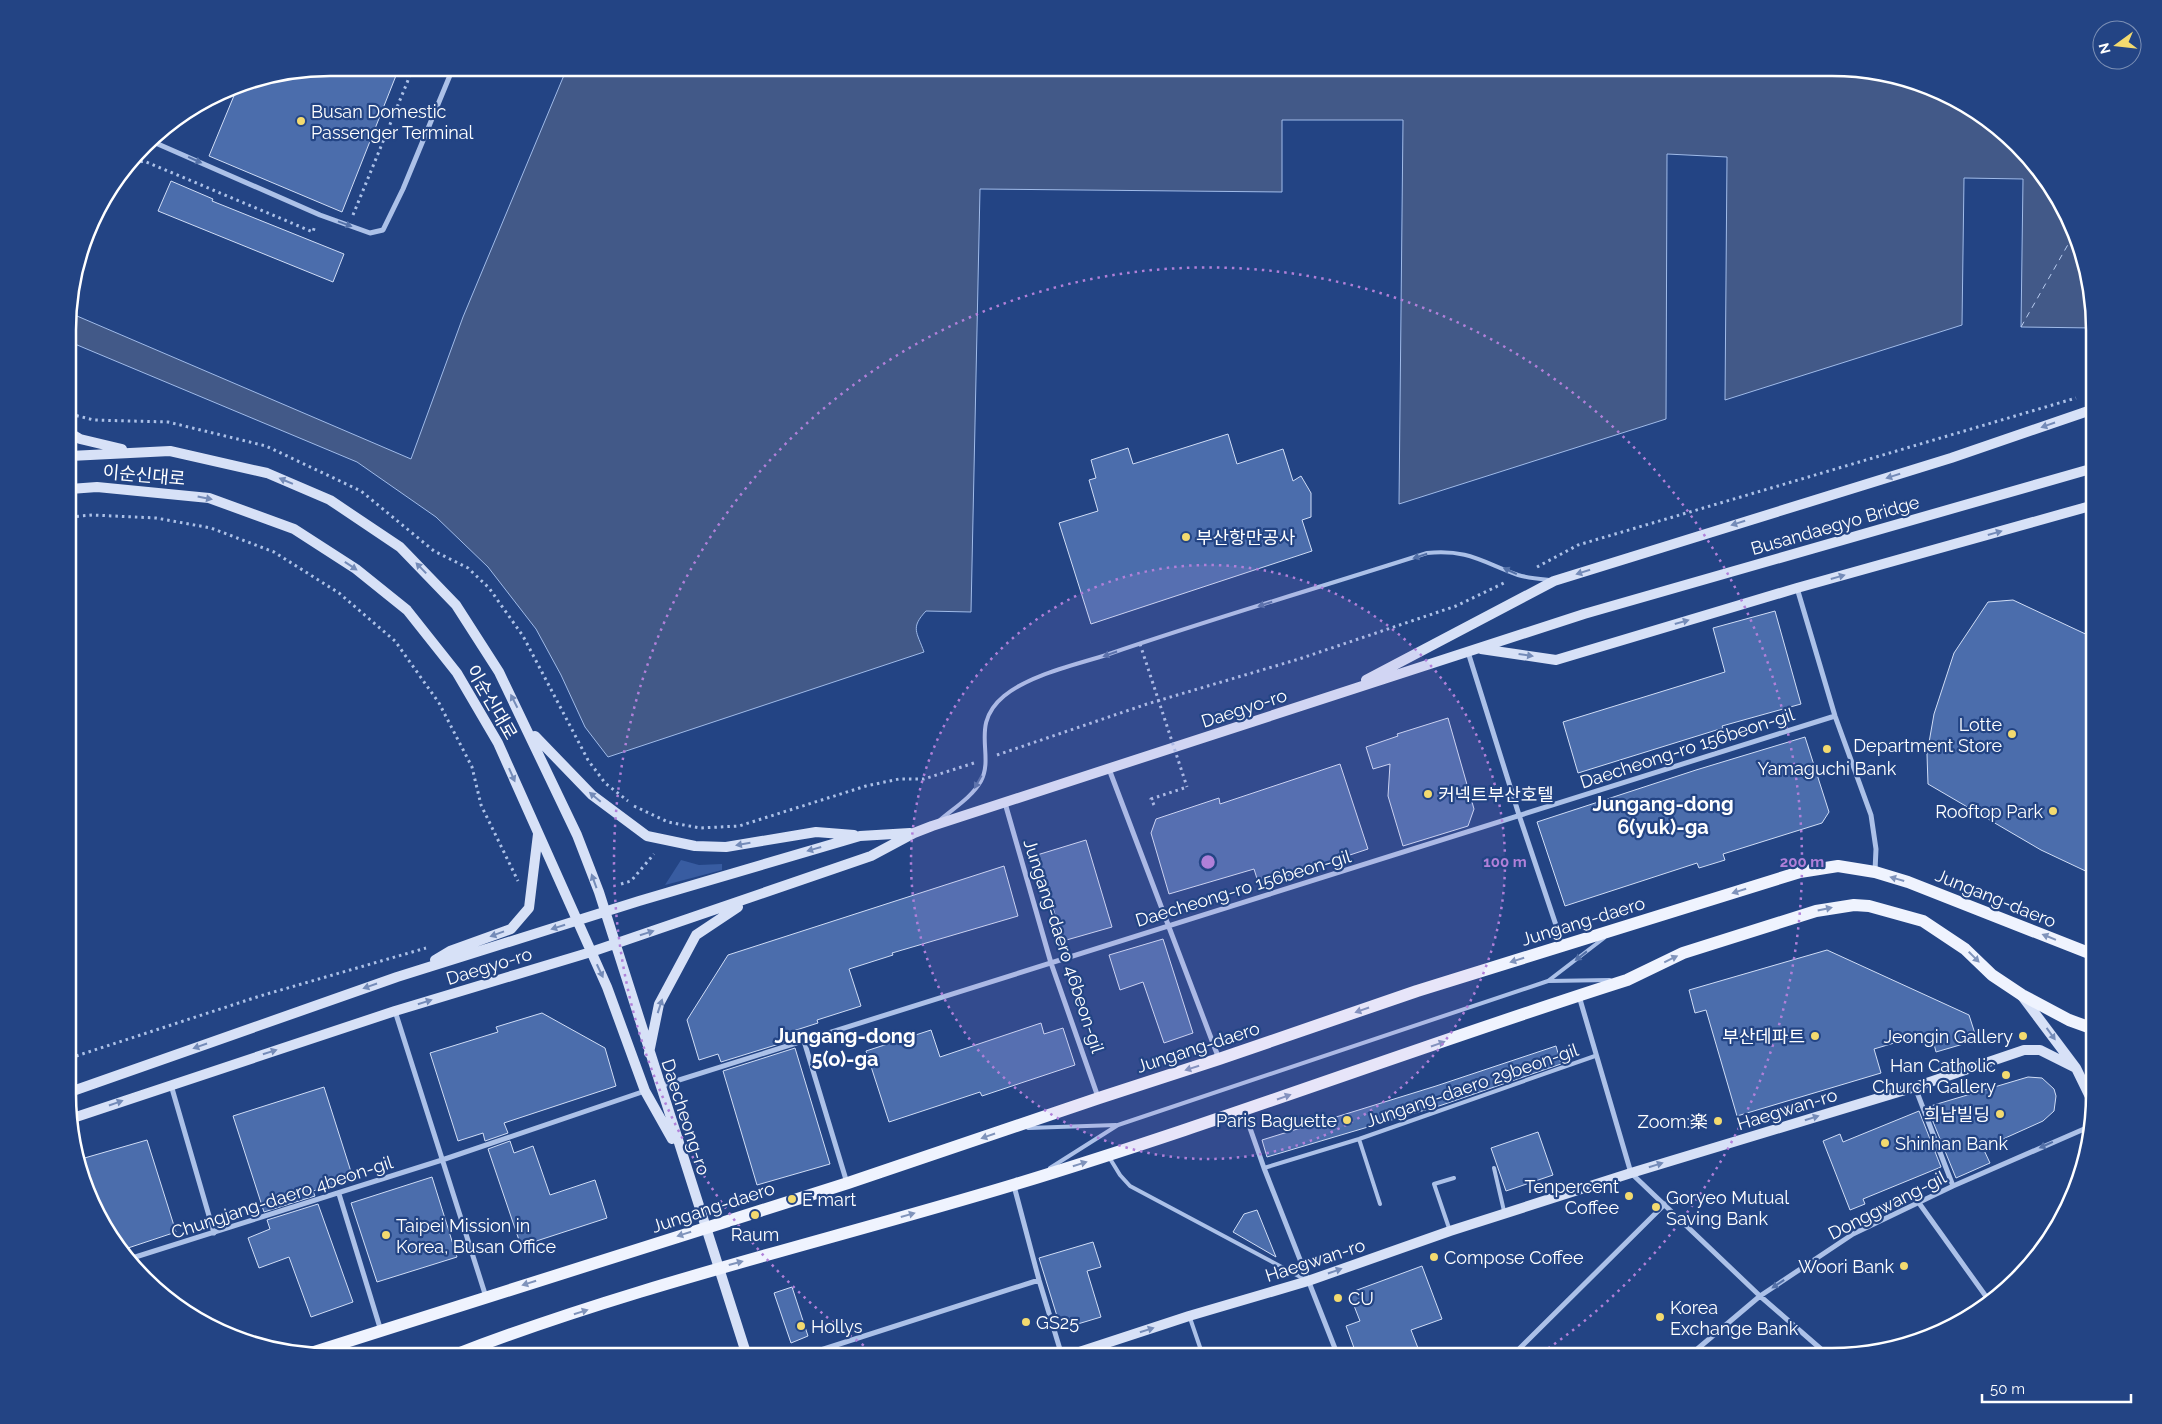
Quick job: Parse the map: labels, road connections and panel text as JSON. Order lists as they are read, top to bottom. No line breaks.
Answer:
{"streets":{"main road":["이순신대로","Busandaegyo Bridge","Daegyo-ro","Jungang-daero","Haegwan-ro","Daecheong-ro"],"street":["Daecheong-ro 156beon-gil","Jungang-daero 46beon-gil","Jungang-daero 29beon-gil","Chungjang-daero 4beon-gil","Donggwang-gil"]},"crossings":[["이순신대로","Daegyo-ro"],["이순신대로","Daecheong-ro"],["이순신대로","Chungjang-daero 4beon-gil"],["Busandaegyo Bridge","Daegyo-ro"],["Daegyo-ro","Jungang-daero 46beon-gil"],["Daegyo-ro","Daecheong-ro"],["Daecheong-ro 156beon-gil","Jungang-daero 46beon-gil"],["Daecheong-ro 156beon-gil","Daecheong-ro"],["Jungang-daero","Jungang-daero 46beon-gil"],["Jungang-daero","Daecheong-ro"],["Jungang-daero 29beon-gil","Haegwan-ro"]],"one_way":["Haegwan-ro","Donggwang-gil"],"districts":["Jungang-dong 6(yuk)-ga","Jungang-dong 5(o)-ga"],"places":["Busan Domestic Passenger Terminal","부산항만공사","Lotte Department Store","Yamaguchi Bank","커넥트부산호텔","Rooftop Park","부산데파트","Jeongin Gallery","Han Catholic Church Gallery","희남빌딩","Paris Baguette","Zoom:楽","Shinhan Bank","Tenpercent Coffee","E mart","Goryeo Mutual Saving Bank","Raum","Taipei Mission in Korea, Busan Office","Compose Coffee","Woori Bank","CU","Korea Exchange Bank","GS25","Hollys"],"scale_bar":"50 m","north":"left","rings":["100 m","200 m"]}
